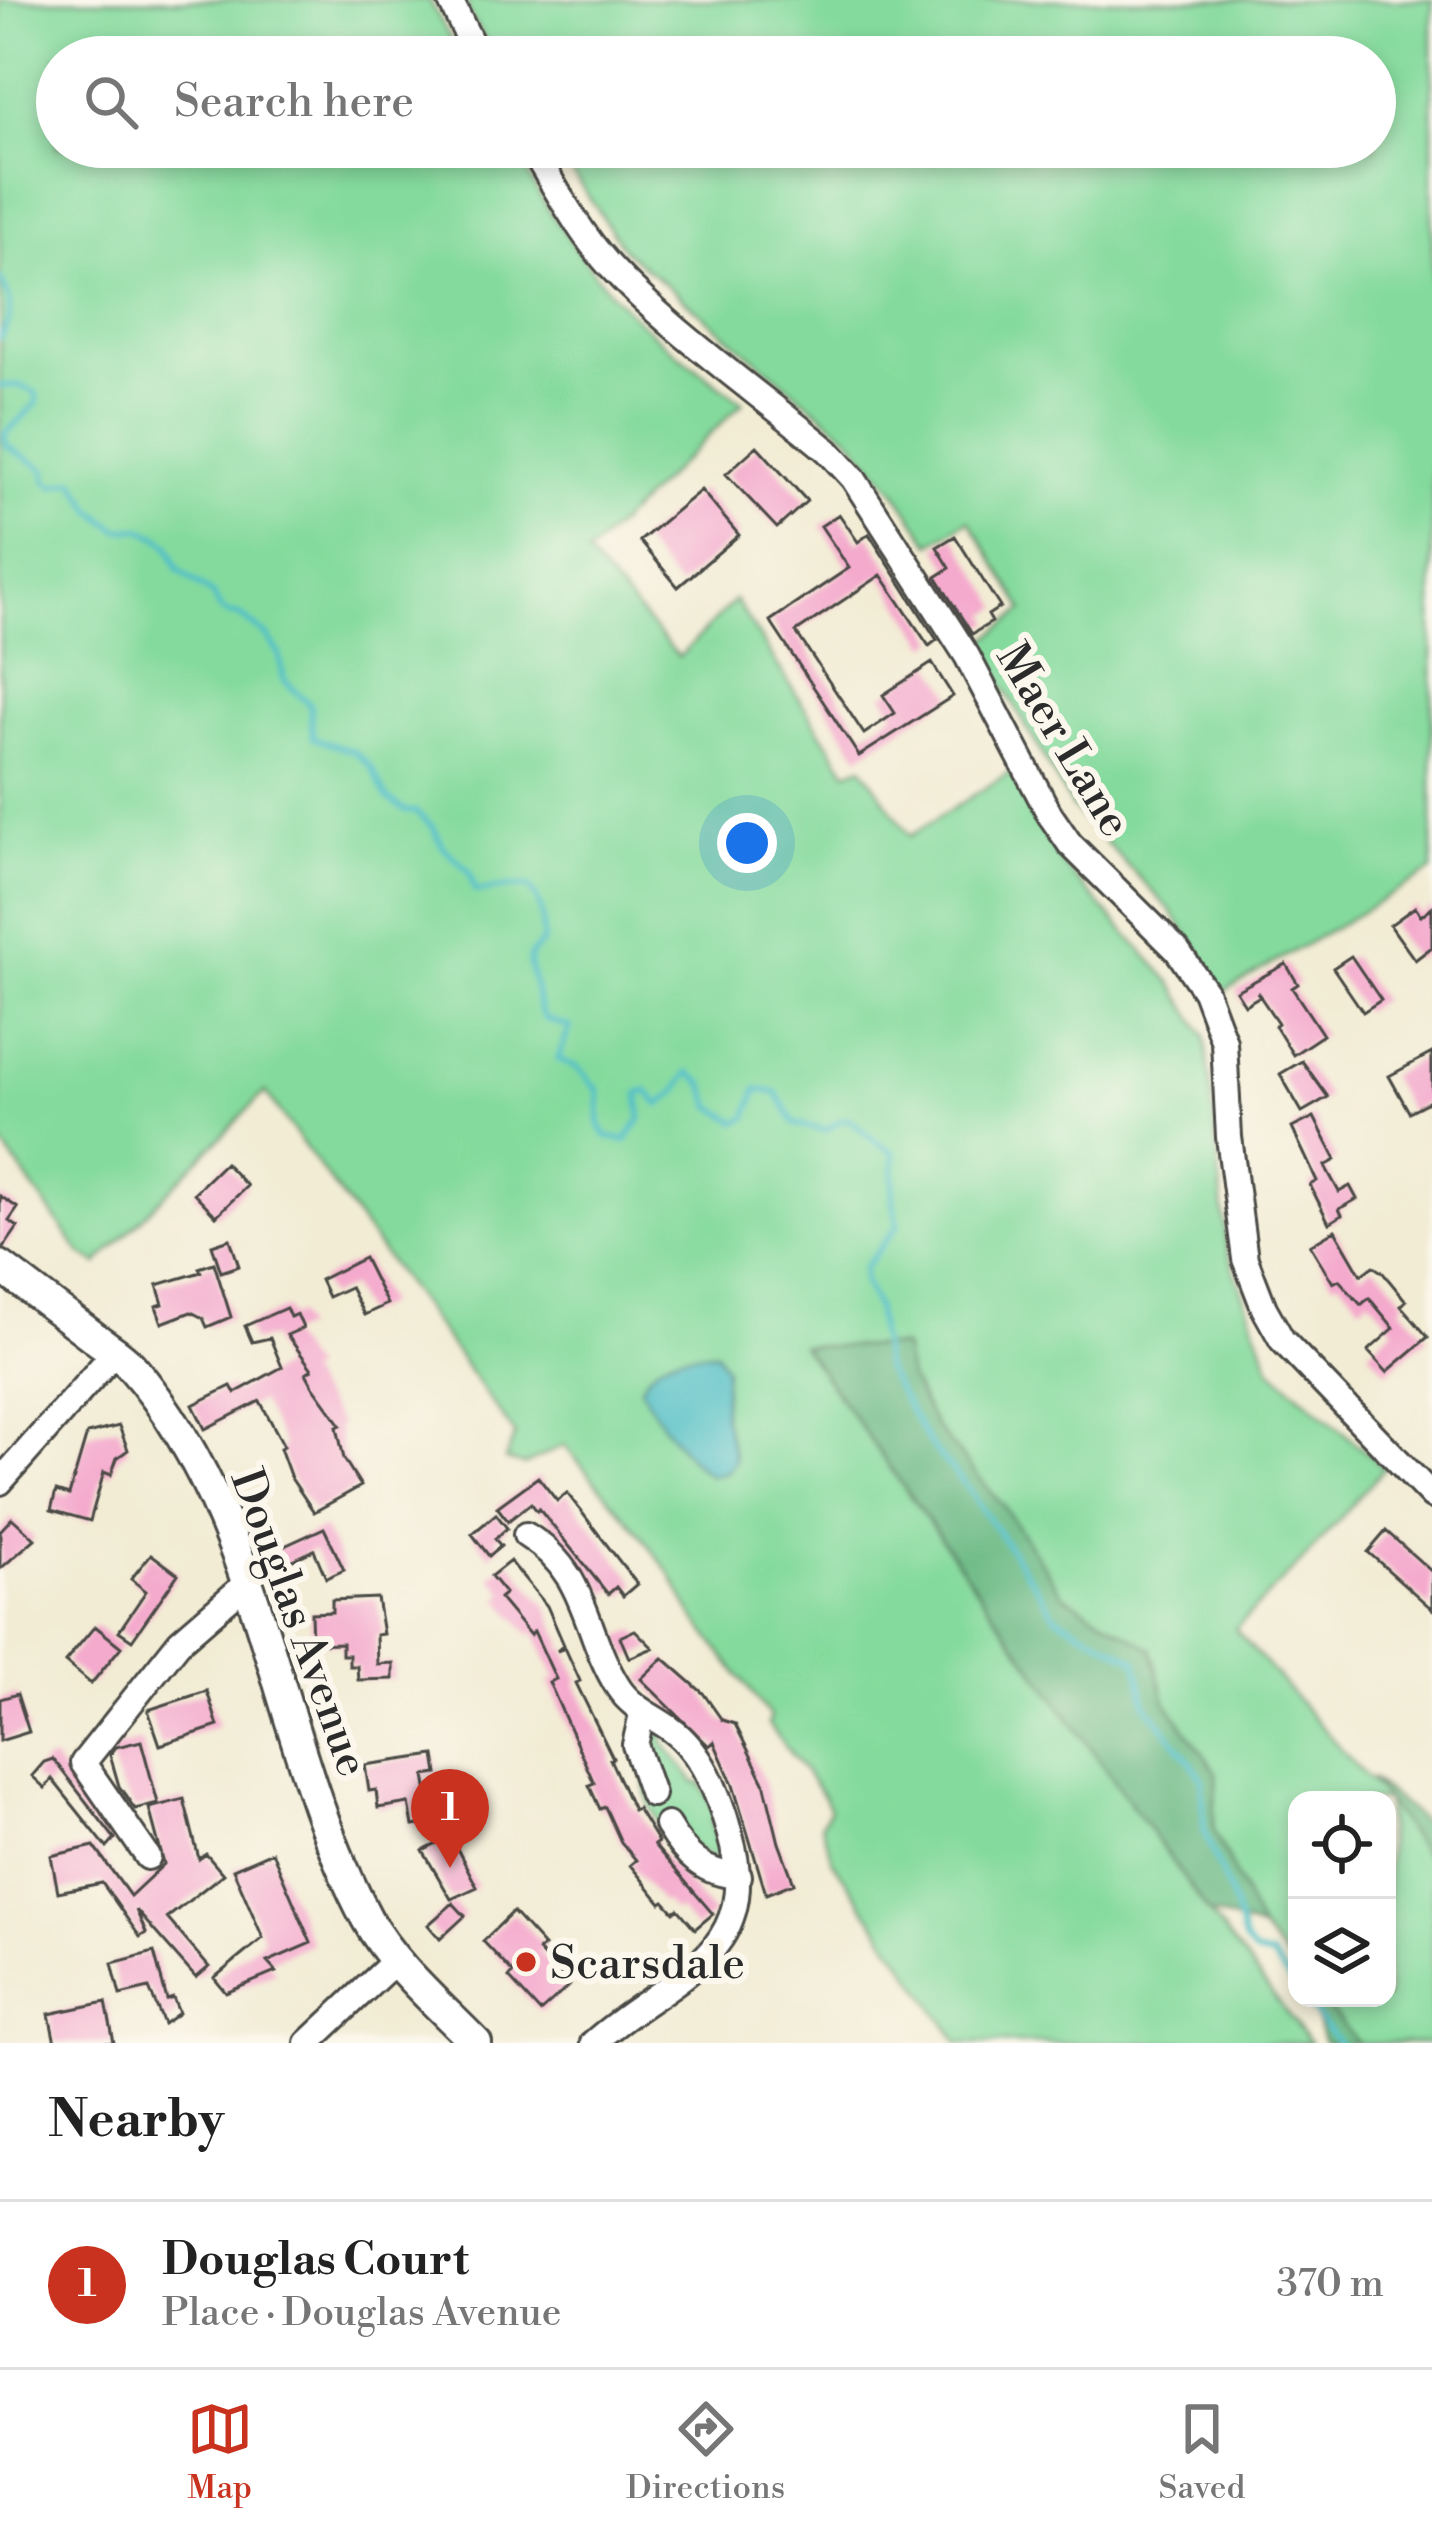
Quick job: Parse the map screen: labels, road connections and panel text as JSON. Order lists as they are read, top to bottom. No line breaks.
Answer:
{"streets":{"street":["Maer Lane","Douglas Avenue"]},"places":["Scarsdale"],"page":{"search":"Search here","pins":"1","heading":"Nearby","list":[{"mark":"1","name":"Douglas Court","note":"Place · Douglas Avenue","value":"370 m"}],"nav":["Map","Directions","Saved"]}}
